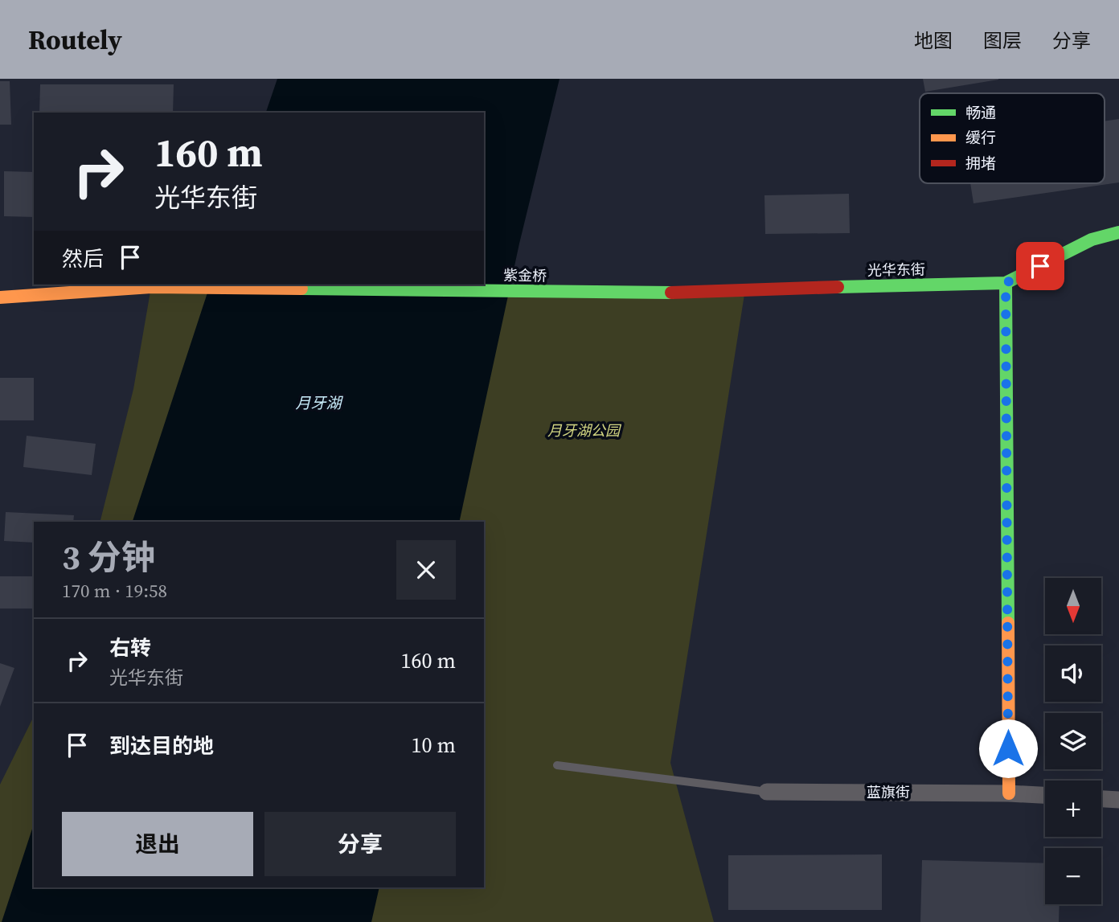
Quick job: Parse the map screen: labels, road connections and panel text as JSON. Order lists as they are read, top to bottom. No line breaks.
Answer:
{"streets":{"street":["光华东街","紫金桥","蓝旗街"]},"crossings":[["光华东街","紫金桥"]],"water":["月牙湖"],"parks":["月牙湖公园"],"legend":["畅通","缓行","拥堵"],"north":"bottom","page":{"header":"Routely","nav":["地图","图层","分享"],"turn":["160 m","光华东街"],"then":"然后","heading":["3 分钟","170 m · 19:58"],"map_buttons":["+","−"],"list":[{"name":"右转","note":"光华东街","value":"160 m"},{"name":"到达目的地","value":"10 m"}],"buttons":["退出","分享"]}}
